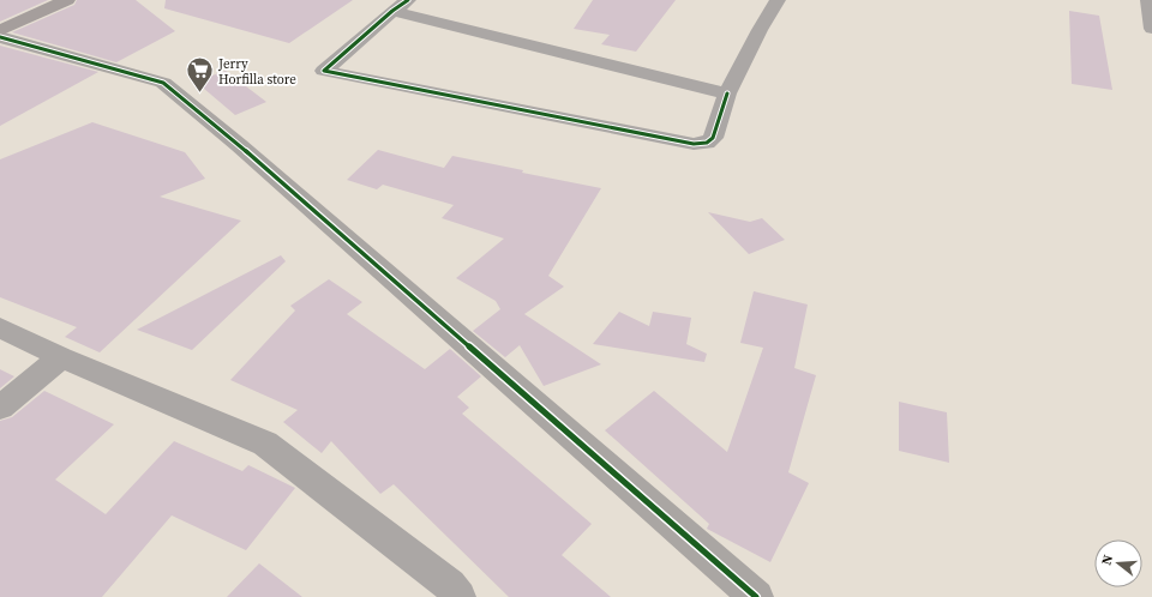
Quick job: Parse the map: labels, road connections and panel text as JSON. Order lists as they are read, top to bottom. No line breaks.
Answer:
{"places":{"supermarket":["Jerry Horfilla store"]},"north":"left"}
